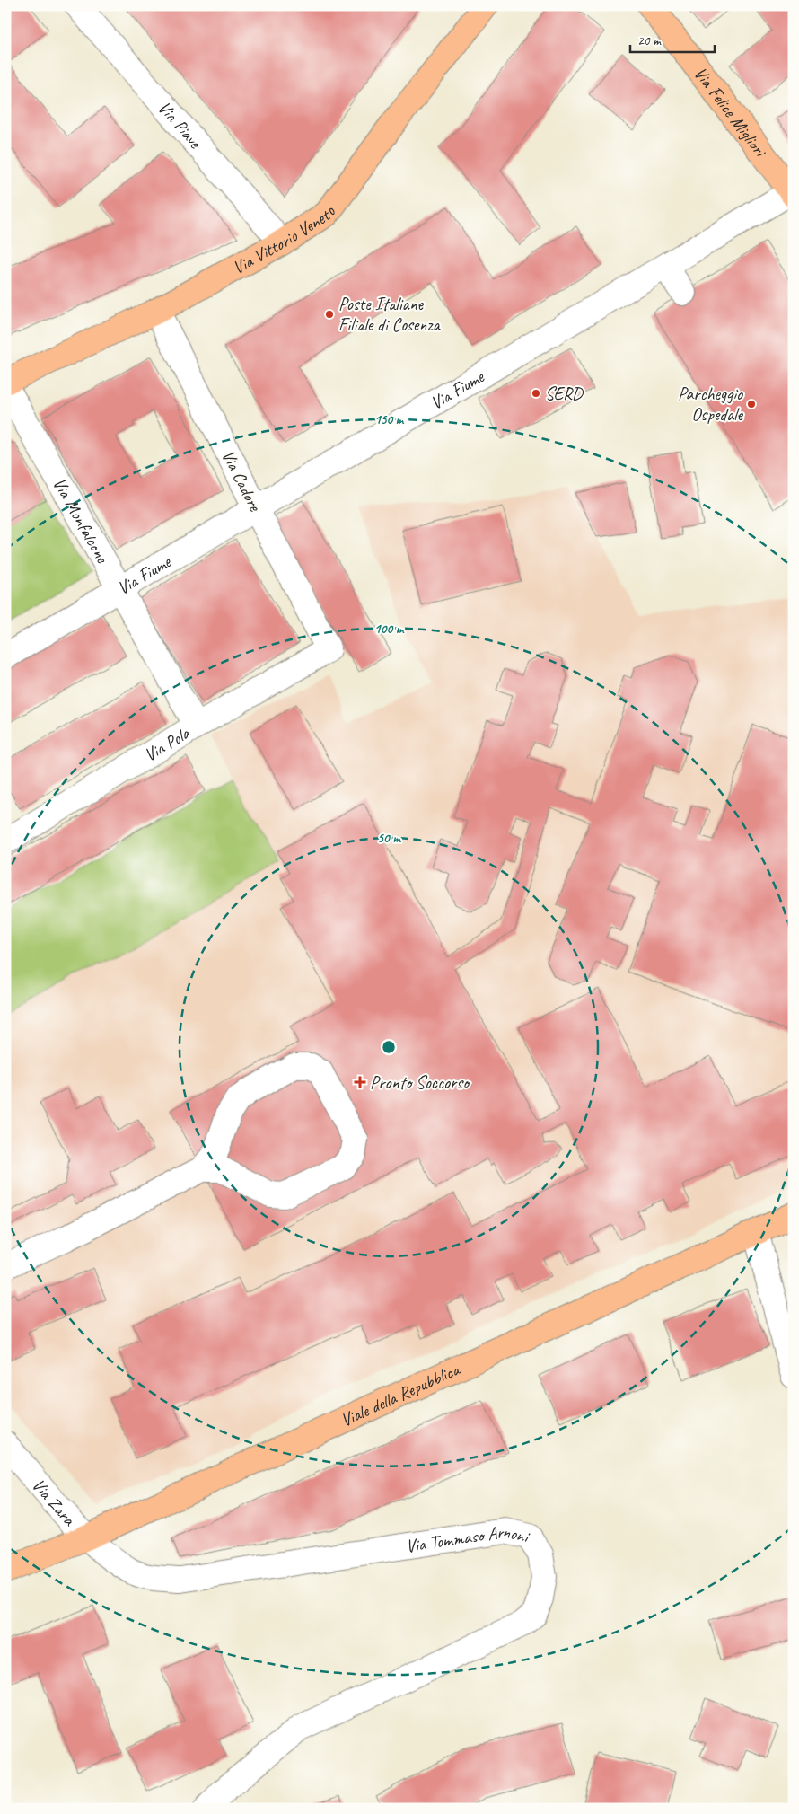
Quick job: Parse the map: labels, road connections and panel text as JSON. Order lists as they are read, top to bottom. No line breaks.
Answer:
{"streets":{"main road":["Via Felice Migliori","Via Vittorio Veneto","Viale della Repubblica"],"street":["Via Piave","Via Fiume","Via Cadore","Via Monfalcone","Via Pola","Via Zara","Via Tommaso Arnoni"]},"crossings":[["Via Felice Migliori","Via Fiume"],["Via Piave","Via Vittorio Veneto"],["Via Vittorio Veneto","Via Cadore"],["Via Vittorio Veneto","Via Monfalcone"],["Via Fiume","Via Cadore"],["Via Fiume","Via Monfalcone"],["Via Cadore","Via Pola"],["Via Monfalcone","Via Pola"],["Viale della Repubblica","Via Zara"],["Viale della Repubblica","Via Tommaso Arnoni"],["Via Zara","Via Tommaso Arnoni"]],"places":{"other":["Poste Italiane Filiale di Cosenza","SERD","Parcheggio Ospedale"],"health":["Pronto Soccorso"]},"scale_bar":"20 m","rings":["150 m","100 m","50 m"]}
